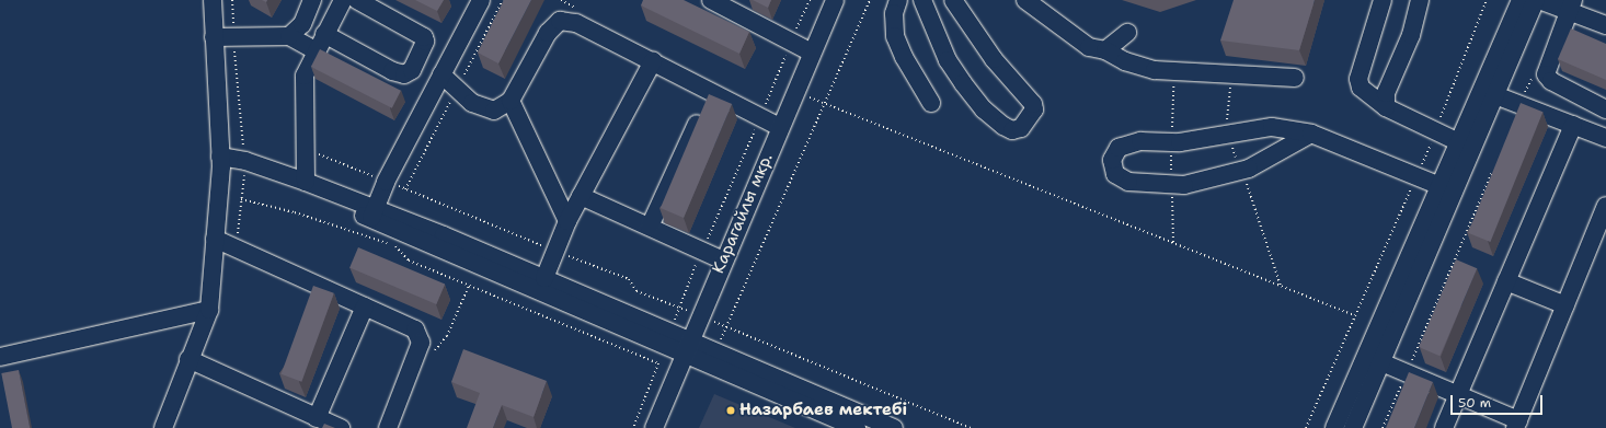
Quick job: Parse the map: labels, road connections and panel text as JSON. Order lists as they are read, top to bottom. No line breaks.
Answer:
{"streets":{"street":["Карагайлы мкр."]},"places":["Назарбаев мектебі"],"scale_bar":"50 m"}
